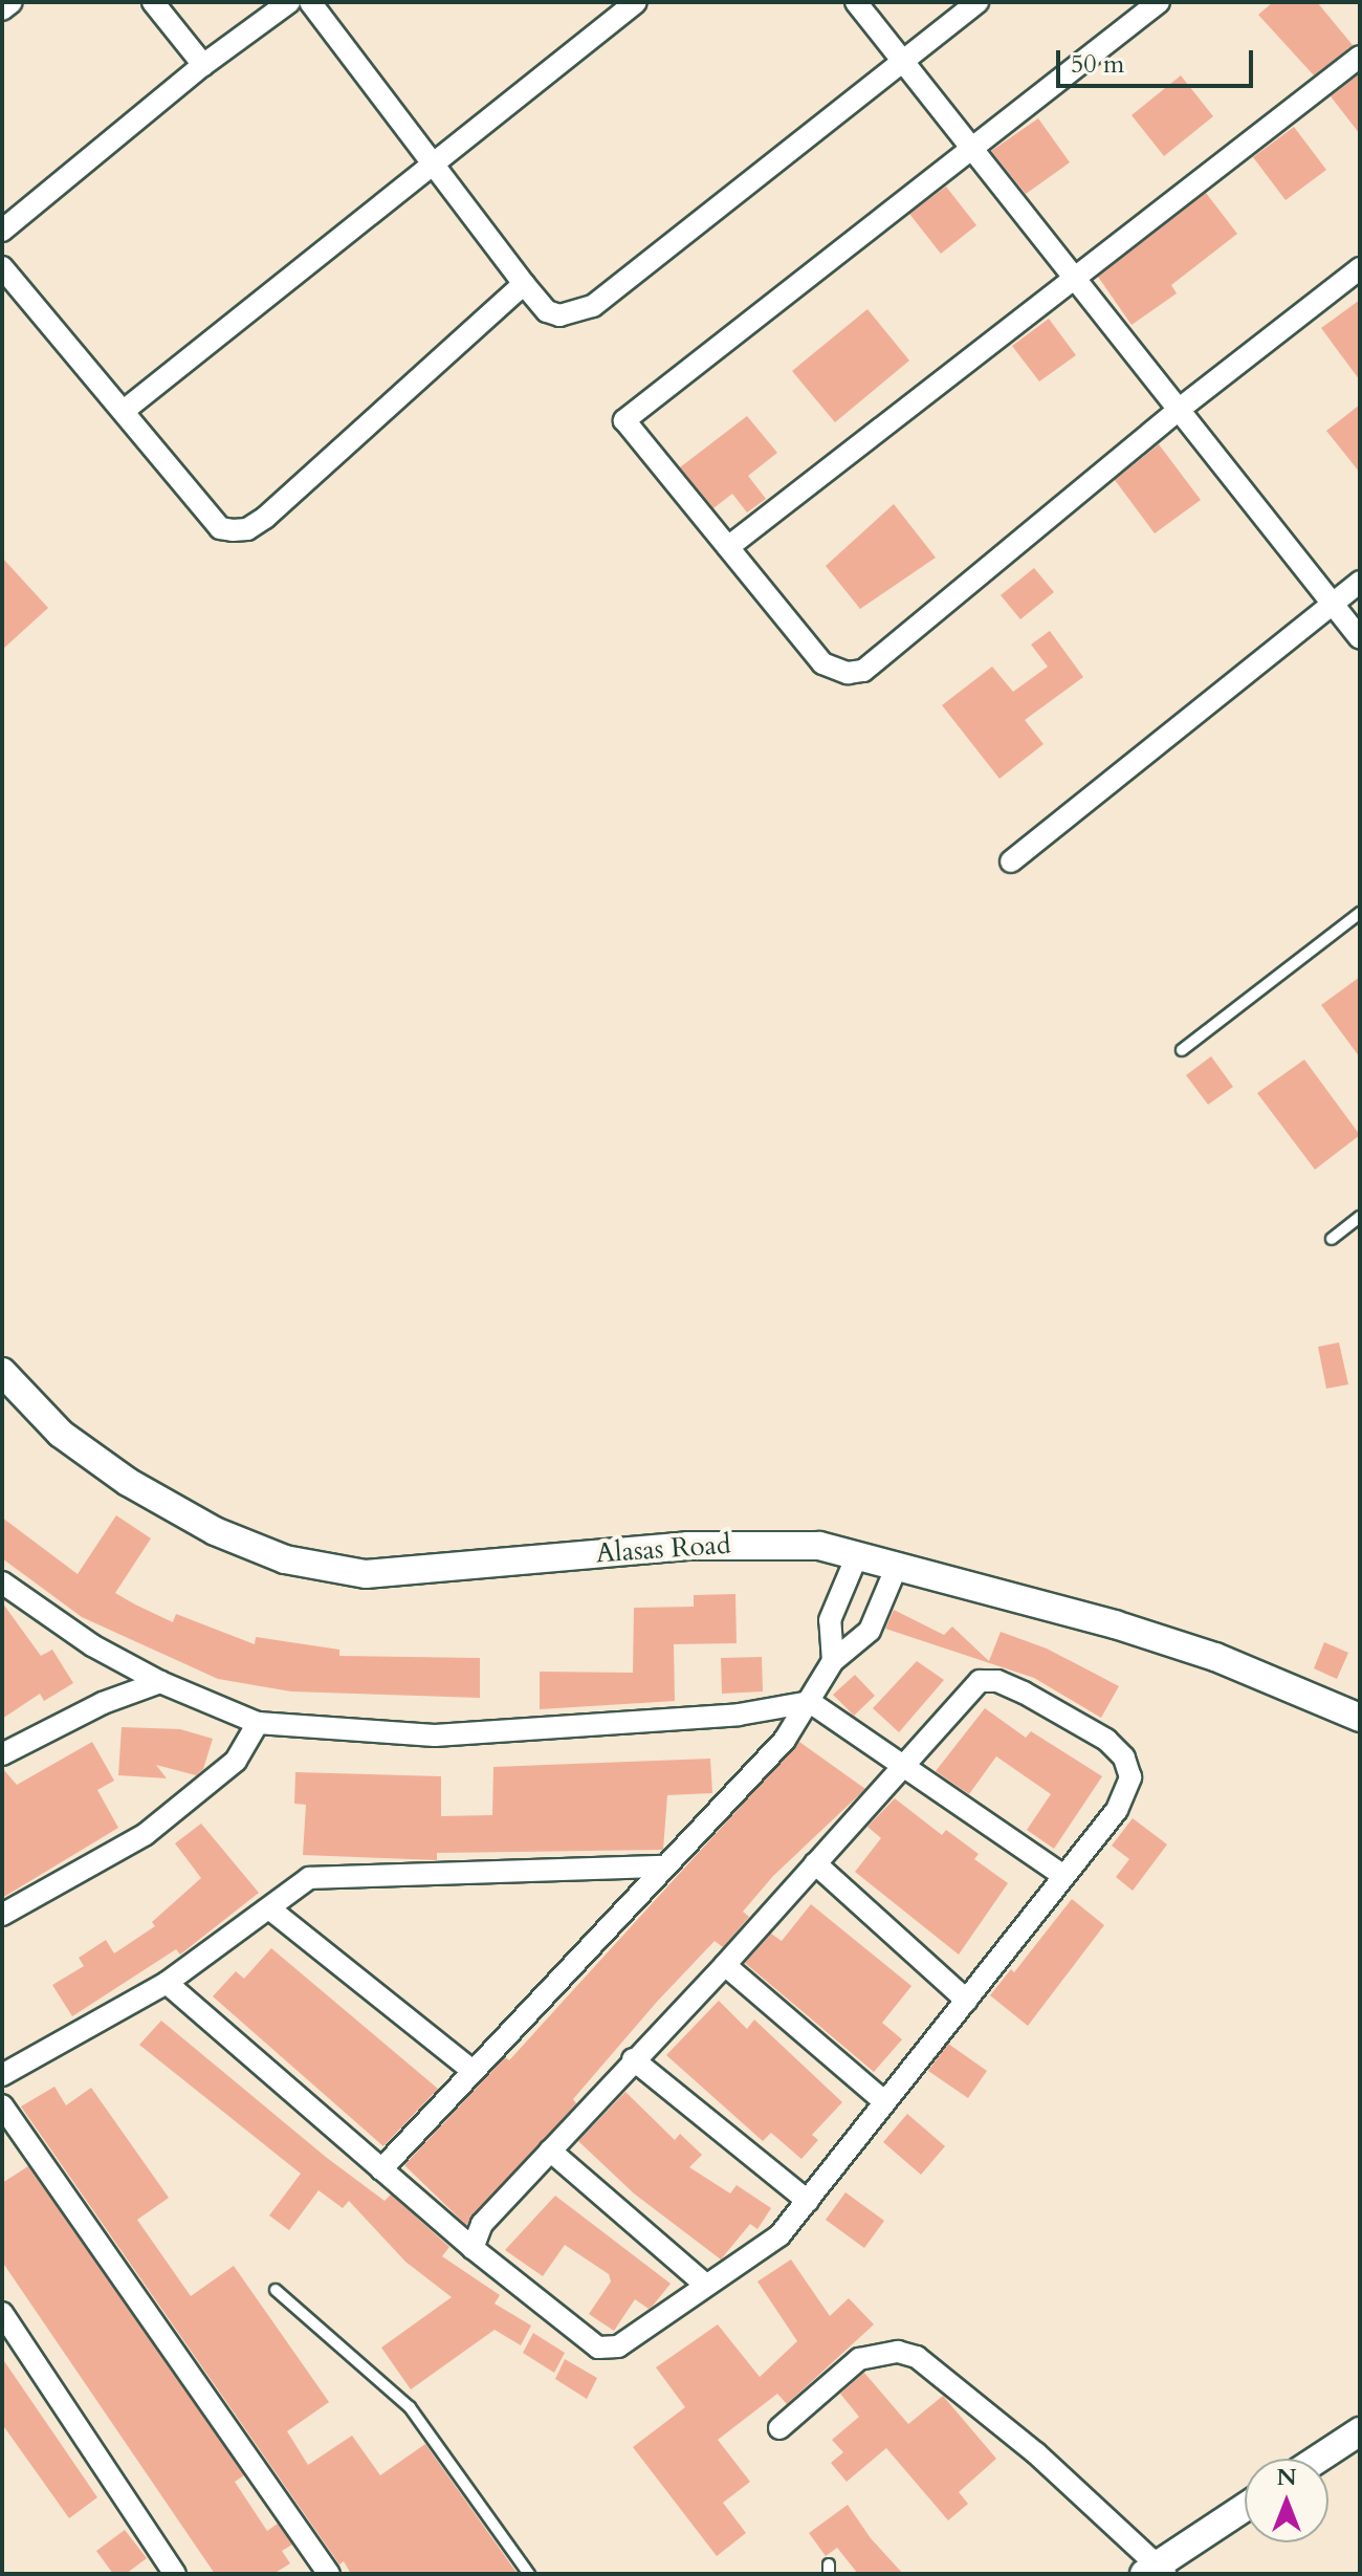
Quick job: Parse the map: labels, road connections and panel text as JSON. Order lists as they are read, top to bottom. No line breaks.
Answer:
{"streets":{"street":["Alasas Road"]},"scale_bar":"50 m","north":"top"}
